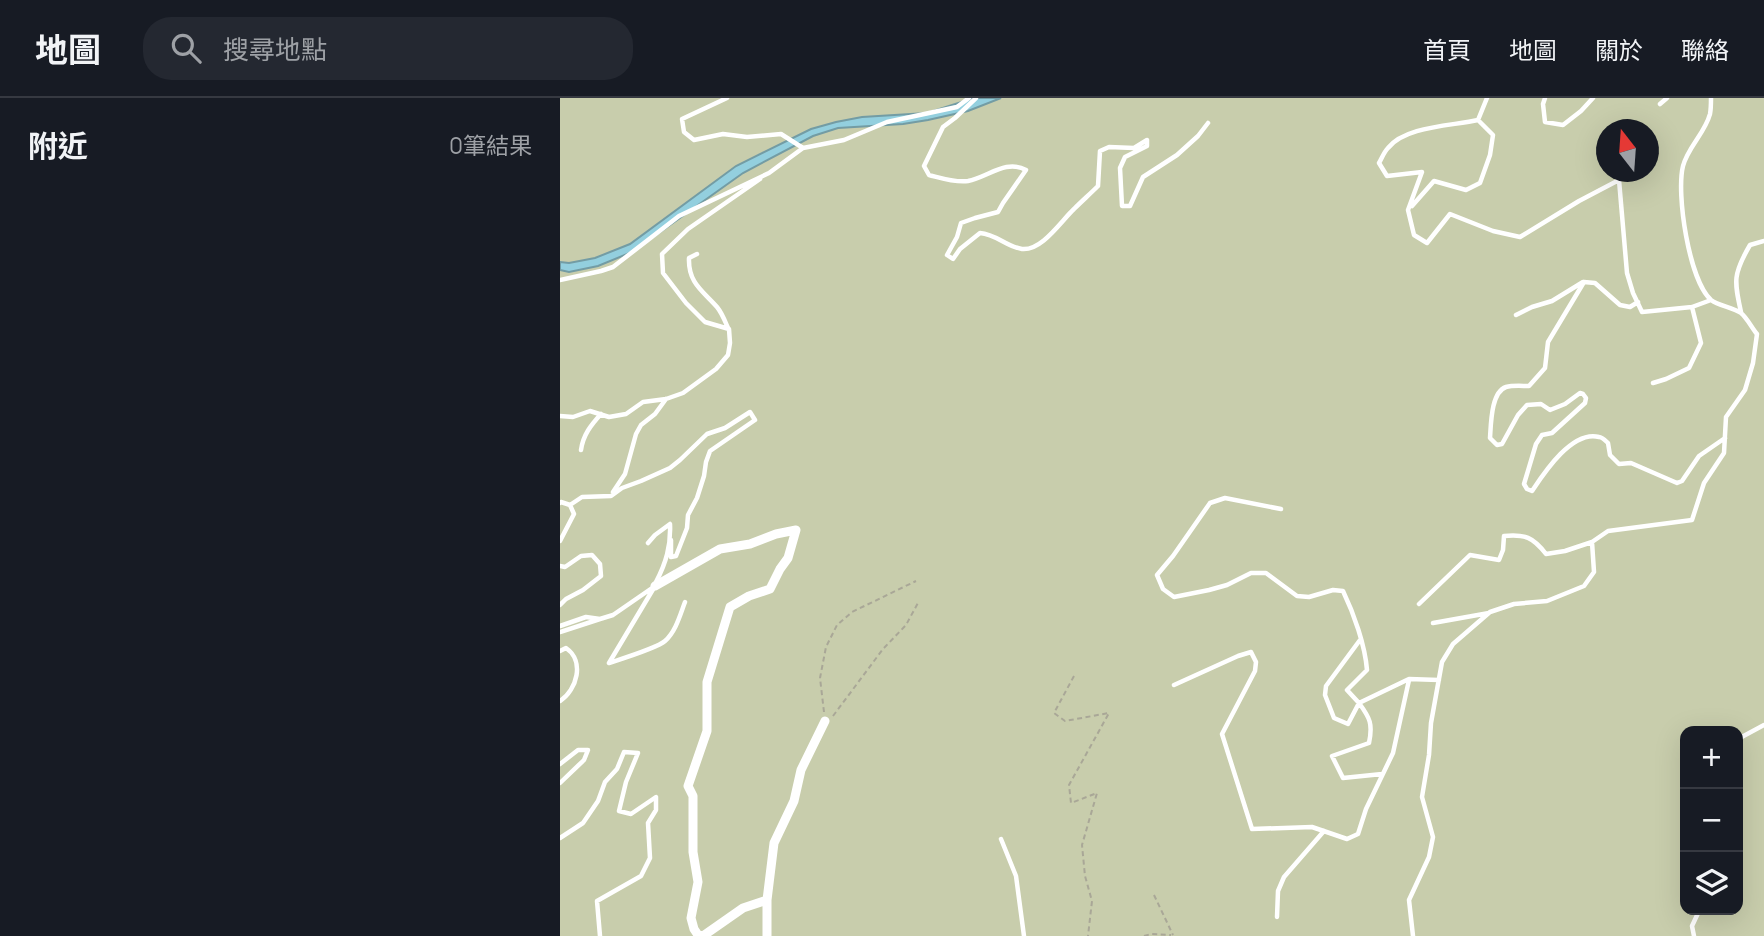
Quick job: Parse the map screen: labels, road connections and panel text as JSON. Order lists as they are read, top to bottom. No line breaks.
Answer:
{"north":"top","page":{"header":"地圖","search":"搜尋地點","nav":["首頁","地圖","關於","聯絡"],"heading":["附近","0筆結果"],"map_buttons":["+","−"]}}
